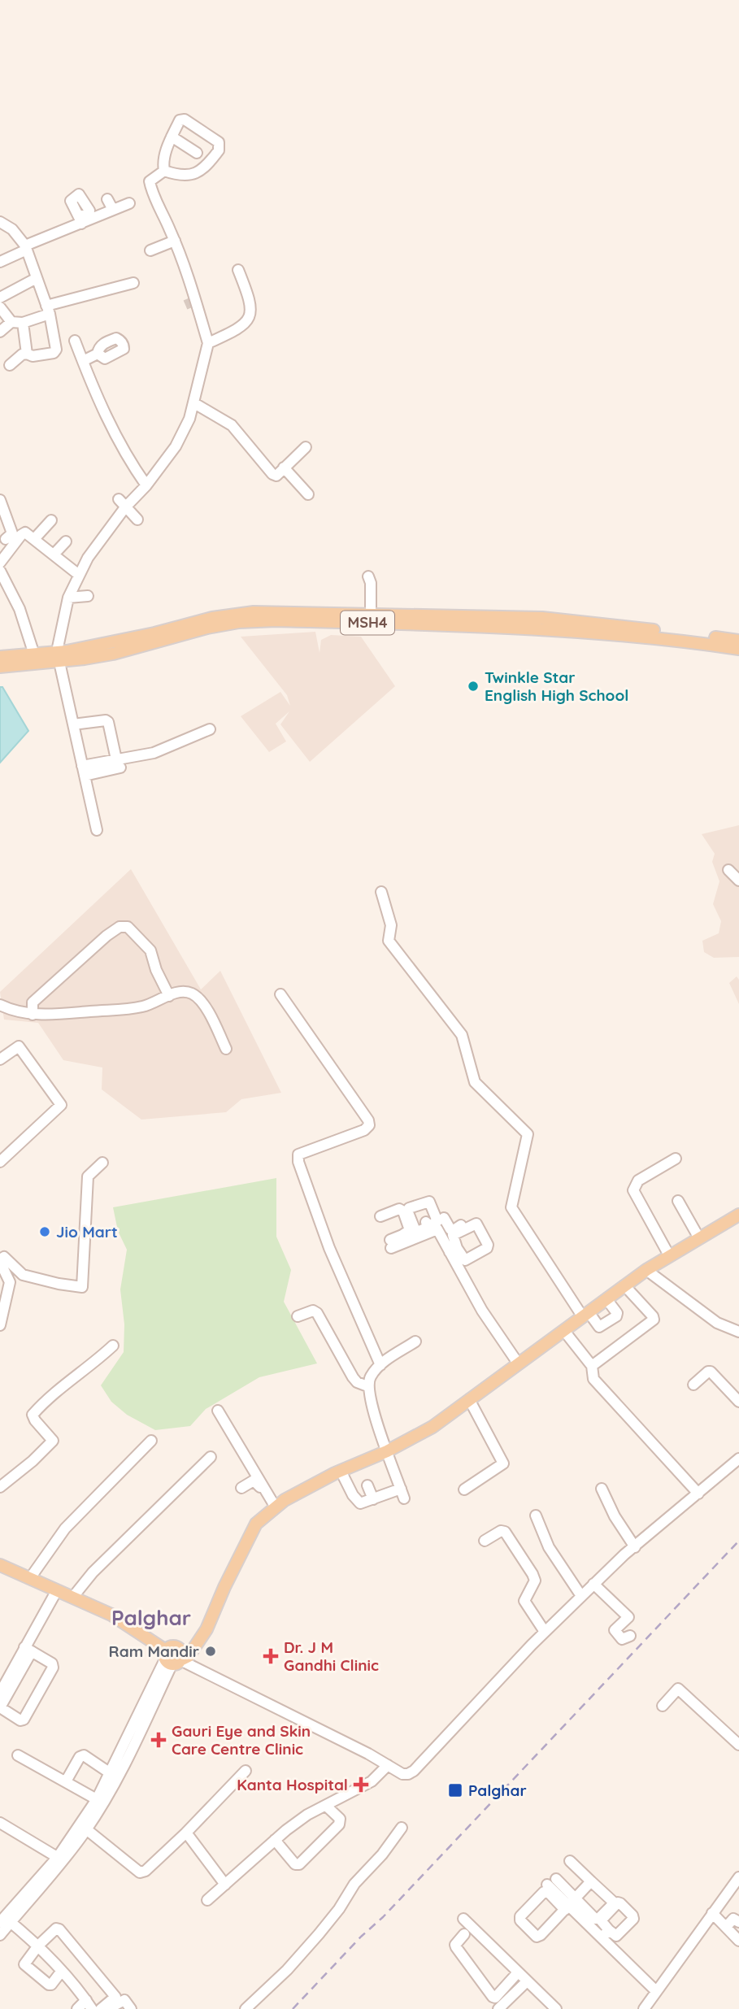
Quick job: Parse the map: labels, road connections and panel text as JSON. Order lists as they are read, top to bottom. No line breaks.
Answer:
{"streets":{"main road":["MSH4"]},"districts":["Palghar"],"places":{"other":["Twinkle Star English High School","Jio Mart","Ram Mandir"],"health":["Dr. J M Gandhi Clinic","Gauri Eye and Skin Care Centre Clinic","Kanta Hospital"],"transit":["Palghar"]}}
